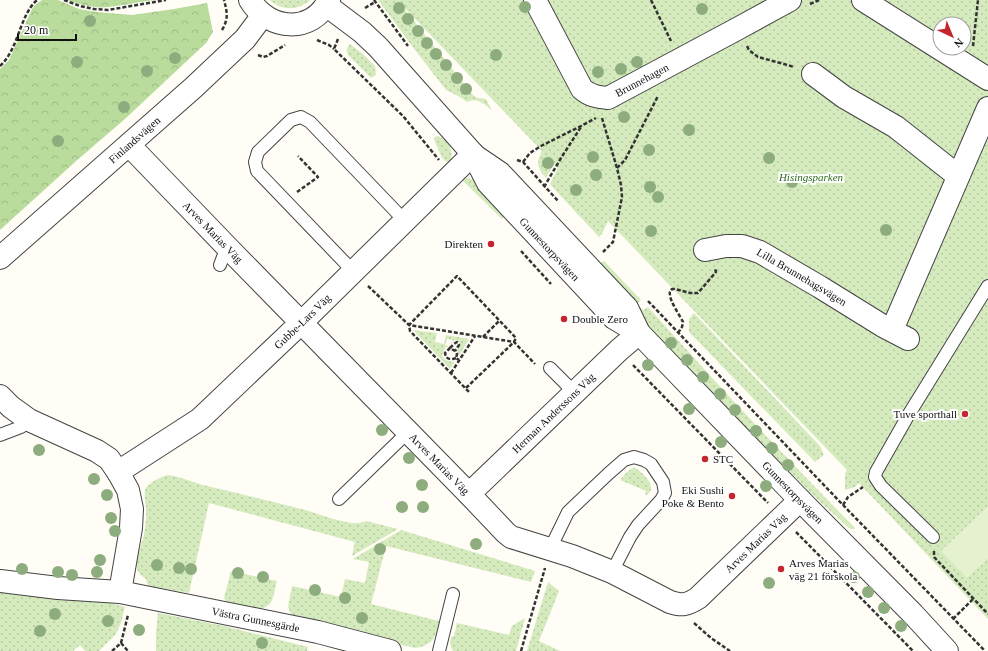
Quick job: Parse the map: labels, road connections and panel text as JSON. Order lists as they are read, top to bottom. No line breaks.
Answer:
{"streets":{"street":["Brunnehagen","Finlandsvägen","Arves Marias Väg","Gunnestorpsvägen","Lilla Brunnehagsvägen","Gubbe-Lars Väg","Herman Anderssons Väg","Västra Gunnesgärde"]},"crossings":[["Finlandsvägen","Arves Marias Väg"],["Finlandsvägen","Gunnestorpsvägen"],["Arves Marias Väg","Gunnestorpsvägen"],["Arves Marias Väg","Gubbe-Lars Väg"],["Arves Marias Väg","Herman Anderssons Väg"],["Gunnestorpsvägen","Gubbe-Lars Väg"],["Gunnestorpsvägen","Herman Anderssons Väg"]],"parks":["Hisingsparken"],"places":["Direkten","Double Zero","Tuve sporthall","STC","Eki Sushi Poke & Bento","Arves Marias väg 21 förskola"],"scale_bar":"20 m","north":"bottom right"}
